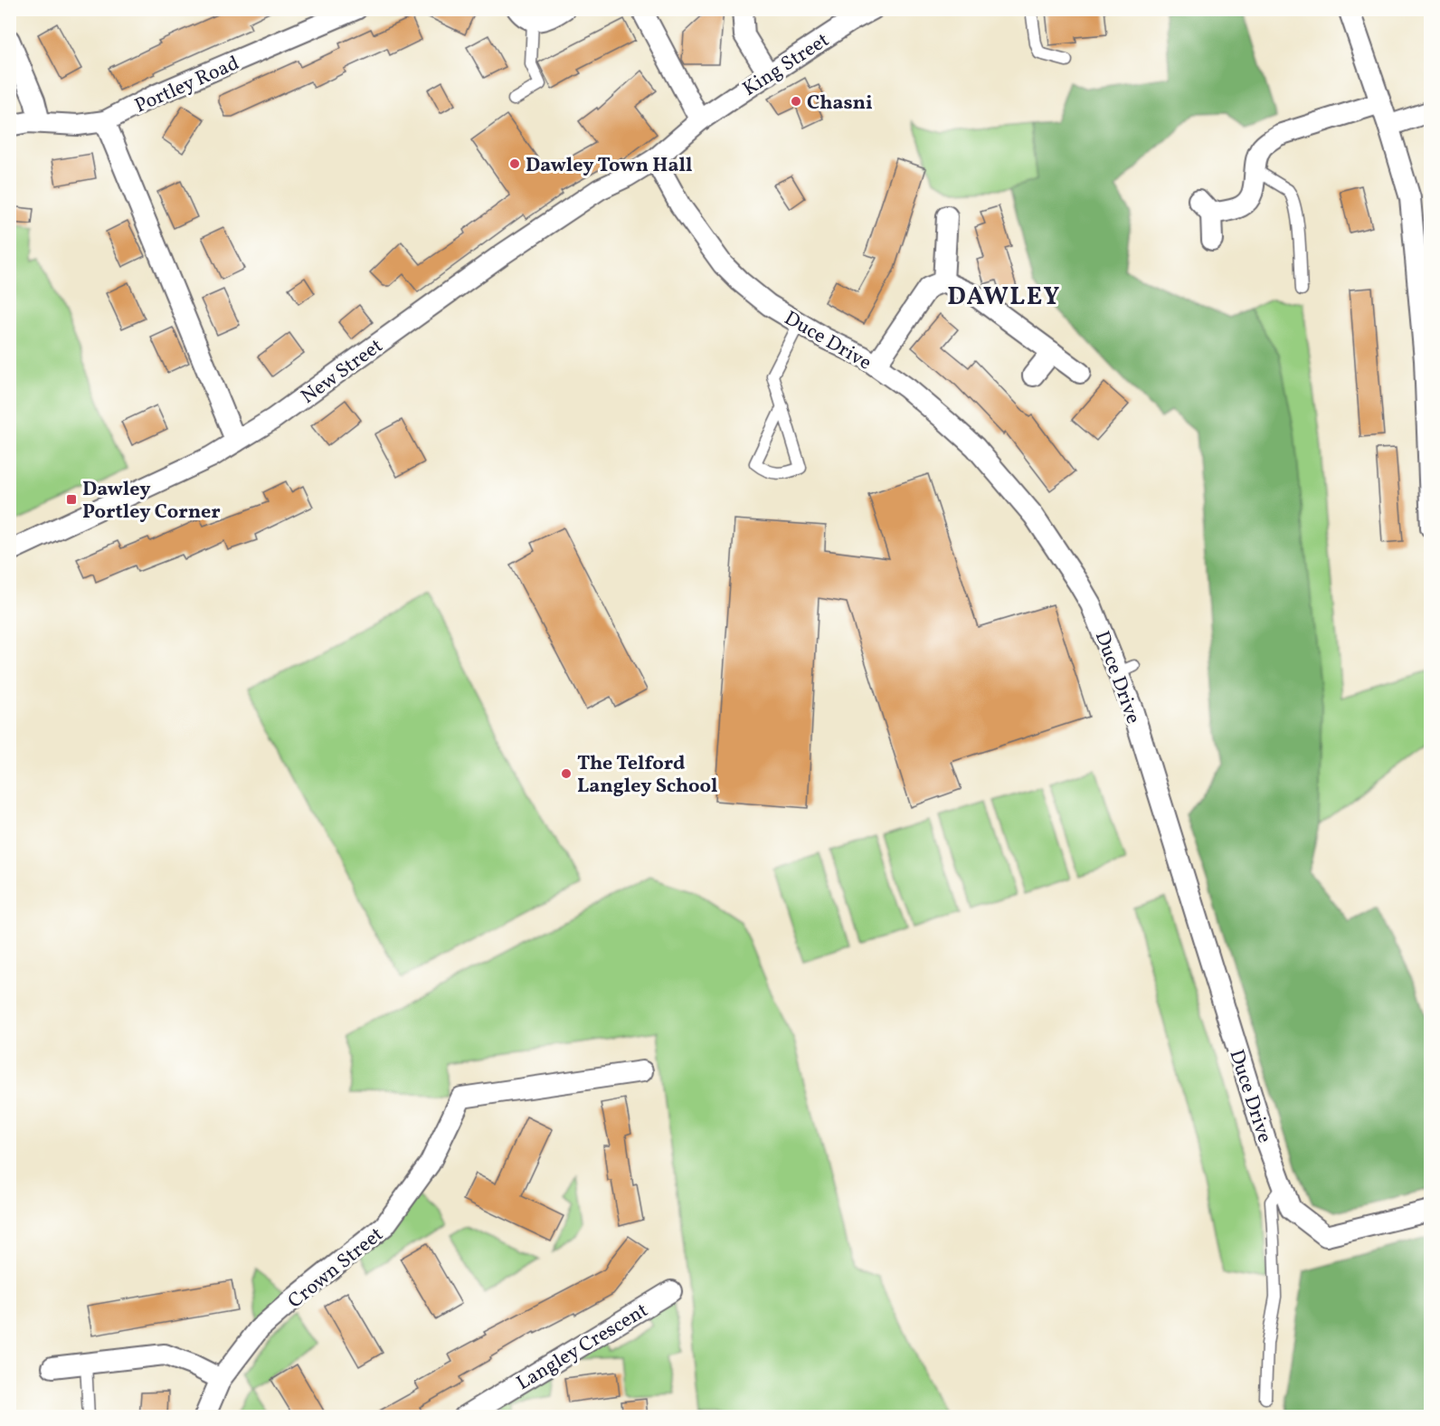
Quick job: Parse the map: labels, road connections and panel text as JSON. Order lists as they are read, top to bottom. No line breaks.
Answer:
{"streets":{"street":["King Street","Portley Road","Duce Drive","New Street","Crown Street","Langley Crescent"]},"crossings":[["King Street","Duce Drive"],["King Street","New Street"],["Duce Drive","New Street"]],"districts":["DAWLEY"],"places":{"other":["Chasni","Dawley Town Hall","The Telford Langley School"],"transit":["Dawley Portley Corner"]}}
